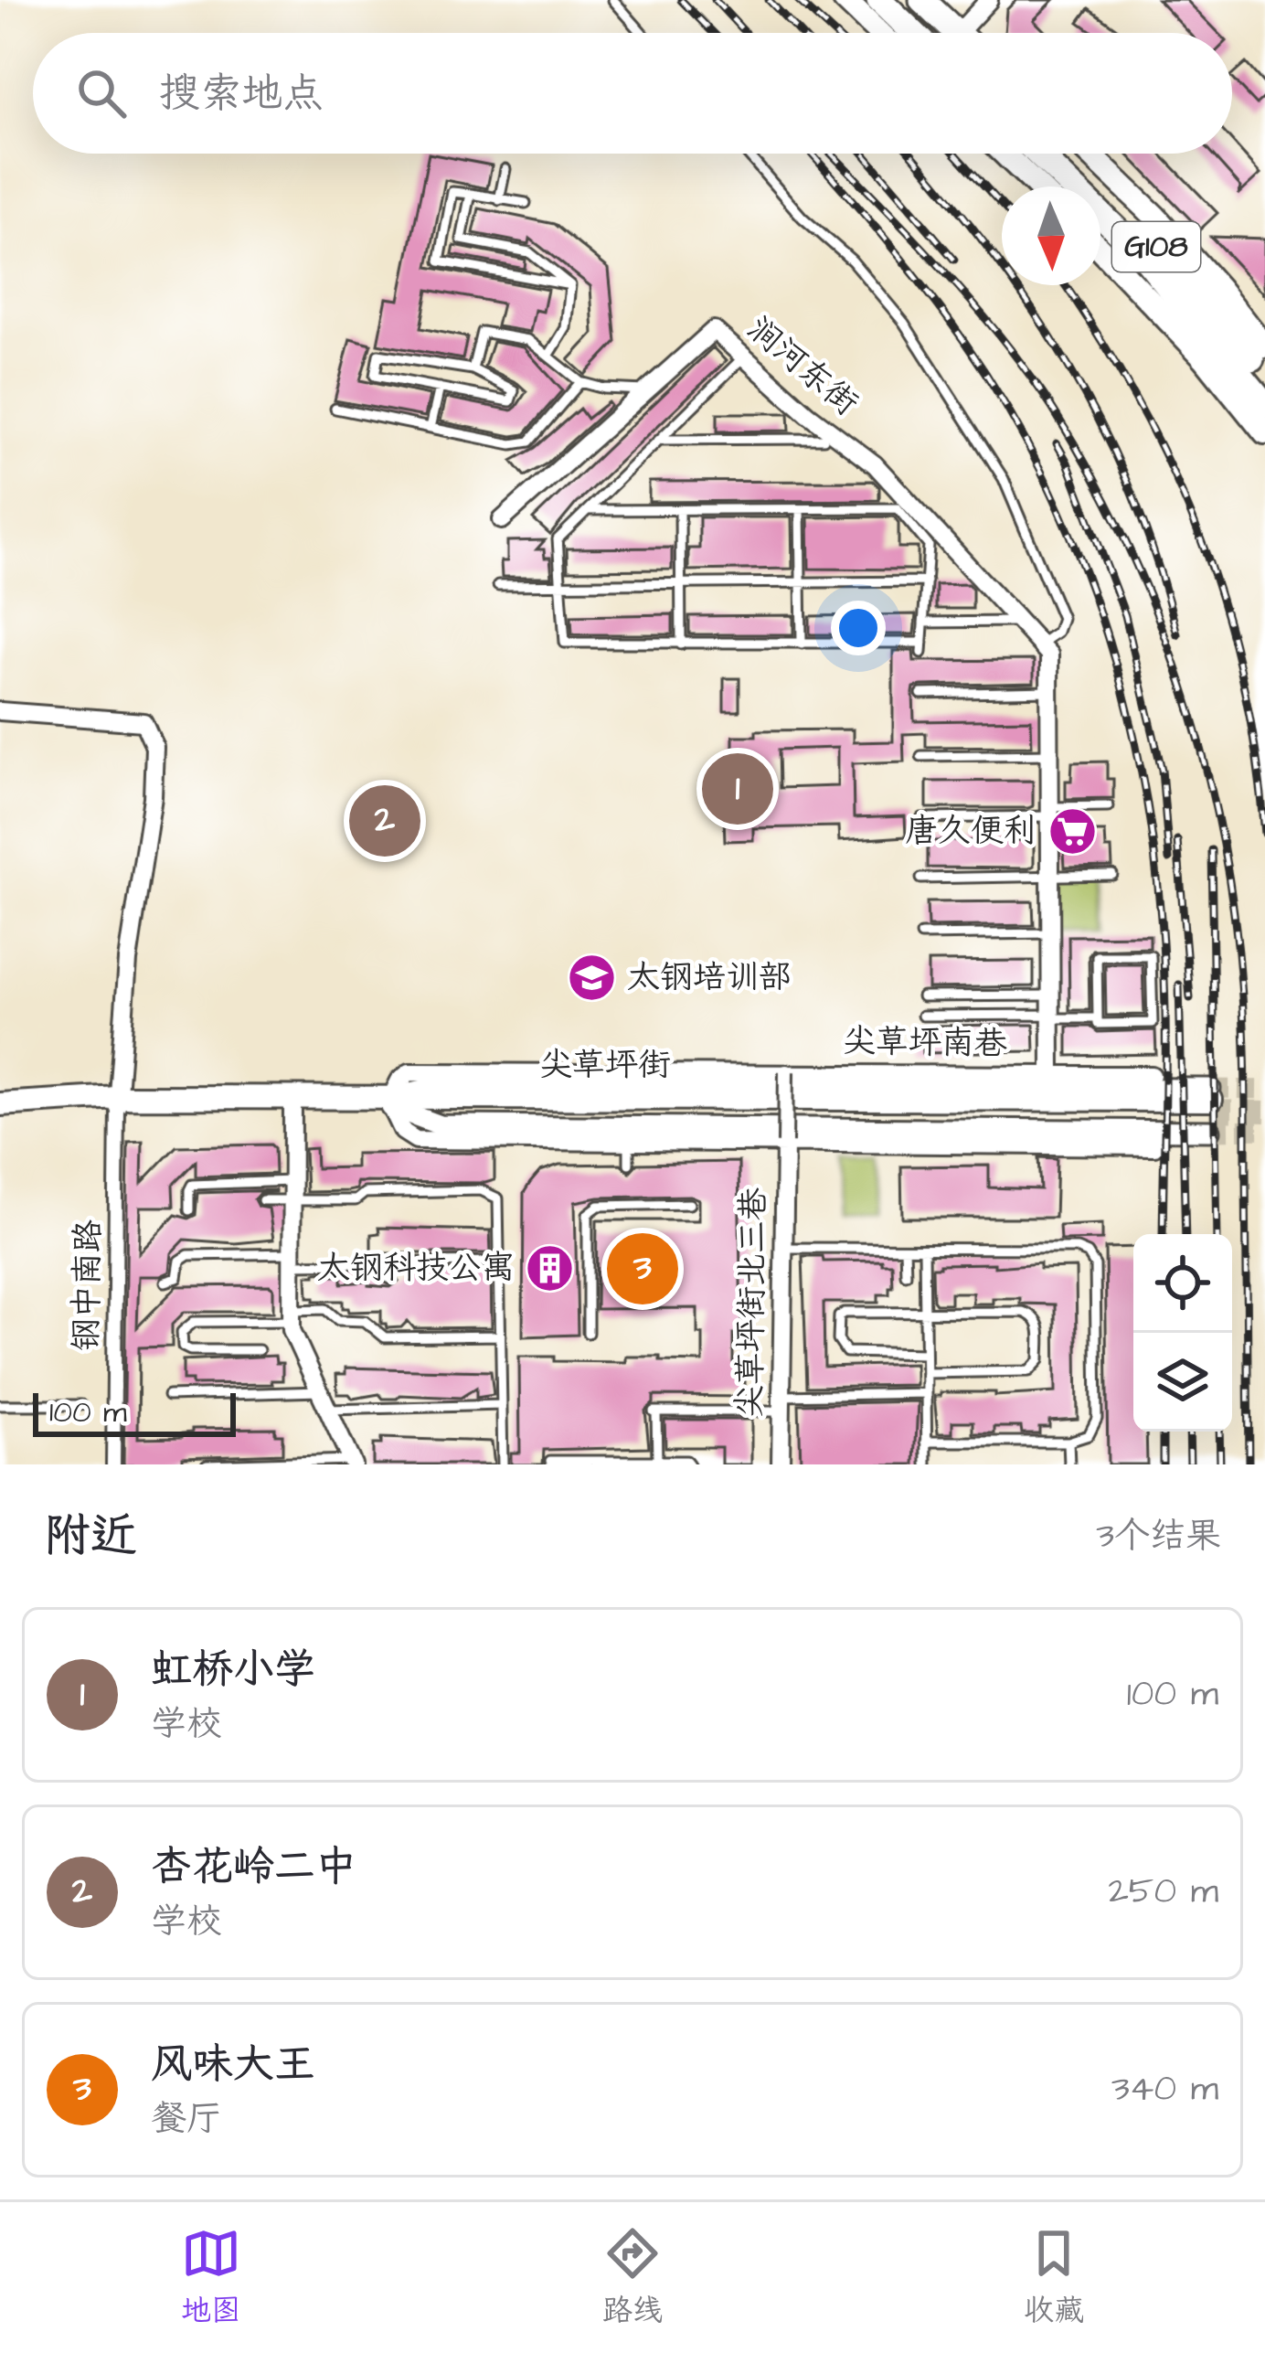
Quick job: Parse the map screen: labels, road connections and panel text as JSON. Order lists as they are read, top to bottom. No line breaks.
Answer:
{"streets":{"main road":["G108","尖草坪街"],"street":["涧河东街","尖草坪南巷","钢中南路","尖草坪街北三巷"]},"crossings":[["涧河东街","尖草坪南巷"],["尖草坪南巷","尖草坪街"],["尖草坪街","钢中南路"]],"places":{"supermarket":["唐久便利"],"school or university":["太钢培训部"],"building":["太钢科技公寓"]},"scale_bar":"100 m","north":"bottom","page":{"search":"搜索地点","pins":["1","2","3"],"scale":"100 m","heading":["附近","3个结果"],"list":[{"mark":"1","name":"虹桥小学","note":"学校","value":"100 m"},{"mark":"2","name":"杏花岭二中","note":"学校","value":"250 m"},{"mark":"3","name":"风味大王","note":"餐厅","value":"340 m"}],"nav":["地图","路线","收藏"]}}
